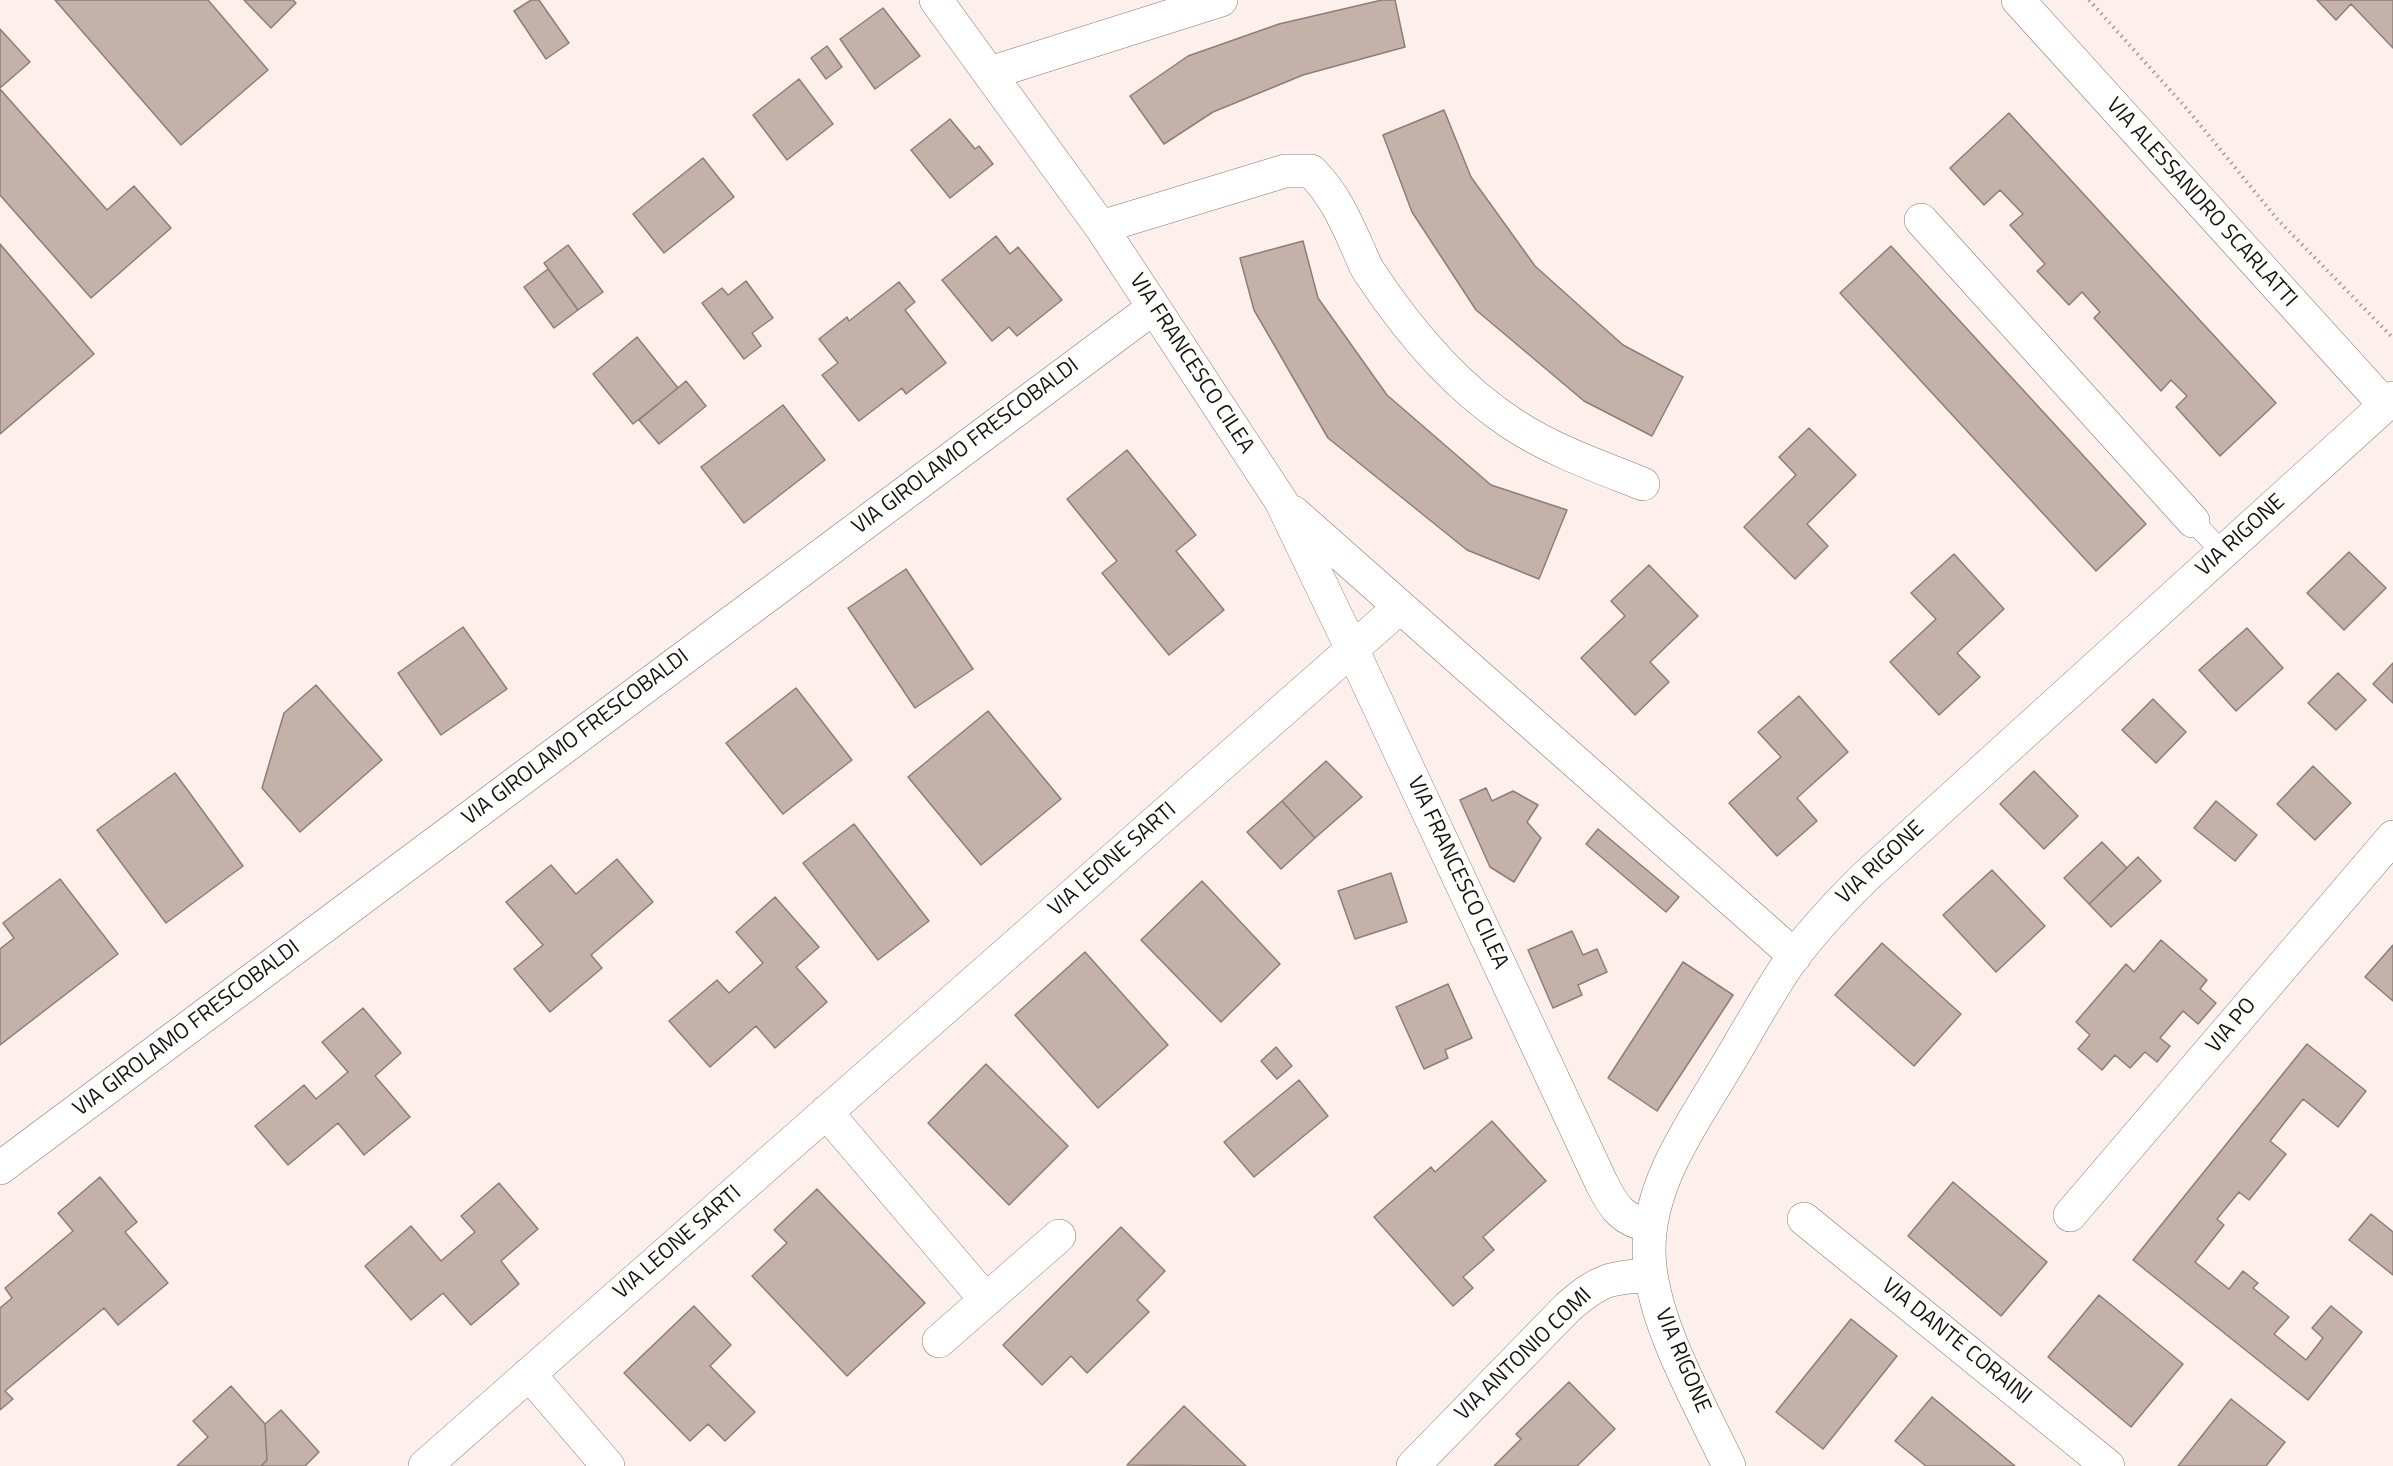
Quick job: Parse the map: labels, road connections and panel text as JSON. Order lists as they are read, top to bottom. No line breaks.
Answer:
{"streets":{"street":["VIA ALESSANDRO SCARLATTI","VIA FRANCESCO CILEA","VIA GIROLAMO FRESCOBALDI","VIA RIGONE","VIA LEONE SARTI","VIA PO","VIA DANTE CORAINI","VIA ANTONIO COMI"]},"crossings":[["VIA ALESSANDRO SCARLATTI","VIA RIGONE"],["VIA FRANCESCO CILEA","VIA GIROLAMO FRESCOBALDI"],["VIA FRANCESCO CILEA","VIA RIGONE"],["VIA FRANCESCO CILEA","VIA LEONE SARTI"],["VIA RIGONE","VIA ANTONIO COMI"]]}
